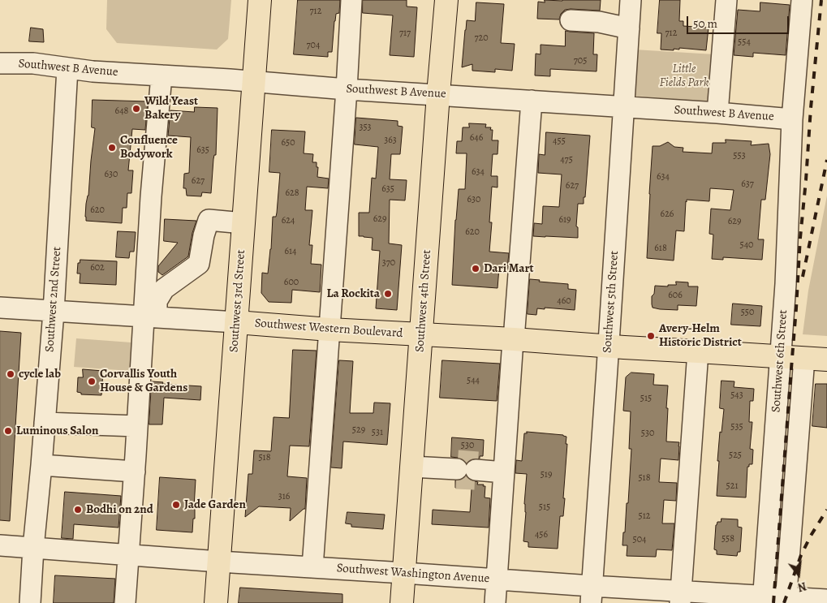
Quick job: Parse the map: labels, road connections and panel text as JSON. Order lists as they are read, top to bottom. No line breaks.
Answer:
{"streets":{"main road":["Southwest 3rd Street","Southwest 4th Street","Southwest Western Boulevard"],"street":["Southwest B Avenue","Southwest 2nd Street","Southwest 5th Street","Southwest 6th Street","Southwest Washington Avenue"]},"crossings":[["Southwest B Avenue","Southwest 2nd Street"],["Southwest B Avenue","Southwest 3rd Street"],["Southwest B Avenue","Southwest 4th Street"],["Southwest B Avenue","Southwest 5th Street"],["Southwest B Avenue","Southwest 6th Street"],["Southwest 2nd Street","Southwest Western Boulevard"],["Southwest 2nd Street","Southwest Washington Avenue"],["Southwest 3rd Street","Southwest Western Boulevard"],["Southwest 3rd Street","Southwest Washington Avenue"],["Southwest 4th Street","Southwest Western Boulevard"],["Southwest 4th Street","Southwest Washington Avenue"],["Southwest 5th Street","Southwest Western Boulevard"],["Southwest 5th Street","Southwest Washington Avenue"],["Southwest Western Boulevard","Southwest 6th Street"],["Southwest 6th Street","Southwest Washington Avenue"]],"parks":["Little Fields Park"],"places":["Wild Yeast Bakery","Confluence Bodywork","Dari Mart","La Rockita","Avery-Helm Historic District","cycle lab","Corvallis Youth House & Gardens","Luminous Salon","Jade Garden","Bodhi on 2nd"],"house_numbers":["712","717","712","720","554","704","705","648","353","646","363","455","650","635","553","475","634","630","634","627","637","627","635","628","630","620","626","629","619","624","629","620","540","618","614","370","602","600","606","460","550","544","543","515","535","529","531","530","530","525","518","519","518","521","316","515","512","456","558","504"],"scale_bar":"50 m","north":"bottom"}
